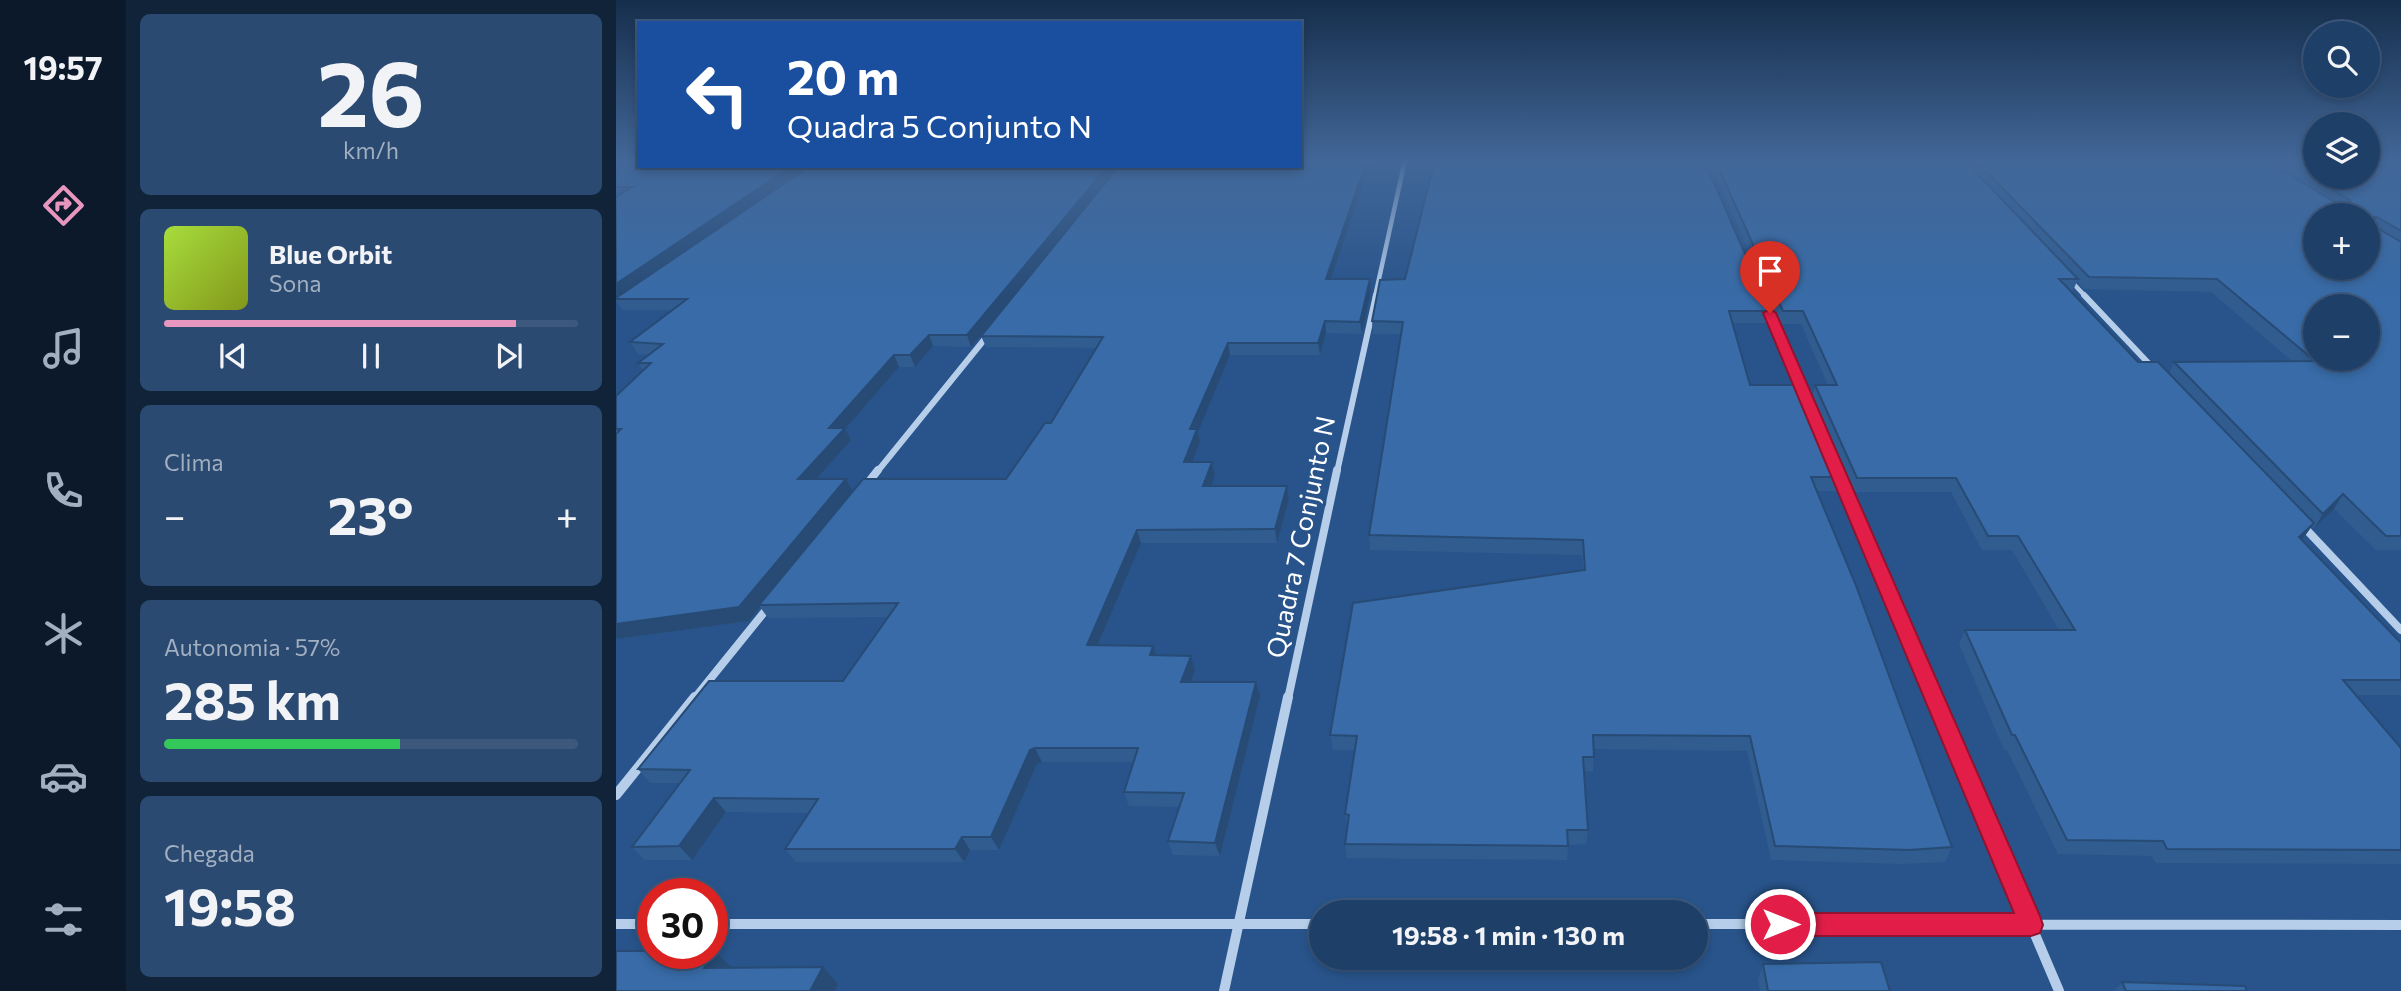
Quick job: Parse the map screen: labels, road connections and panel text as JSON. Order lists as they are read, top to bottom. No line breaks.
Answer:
{"streets":{"street":["Quadra 7 Conjunto N"]},"page":{"tabs":"19:57","tile":[["26","km/h"],"Clima",["Autonomia · 57%","285 km"],["Chegada","19:58"]],"map_buttons":["+","−"],"turn":["20 m","Quadra 5 Conjunto N"],"song":["Blue Orbit","Sona"],"heat":["−","23°","+"],"limit":"30","trip":"19:58 · 1 min · 130 m"}}
